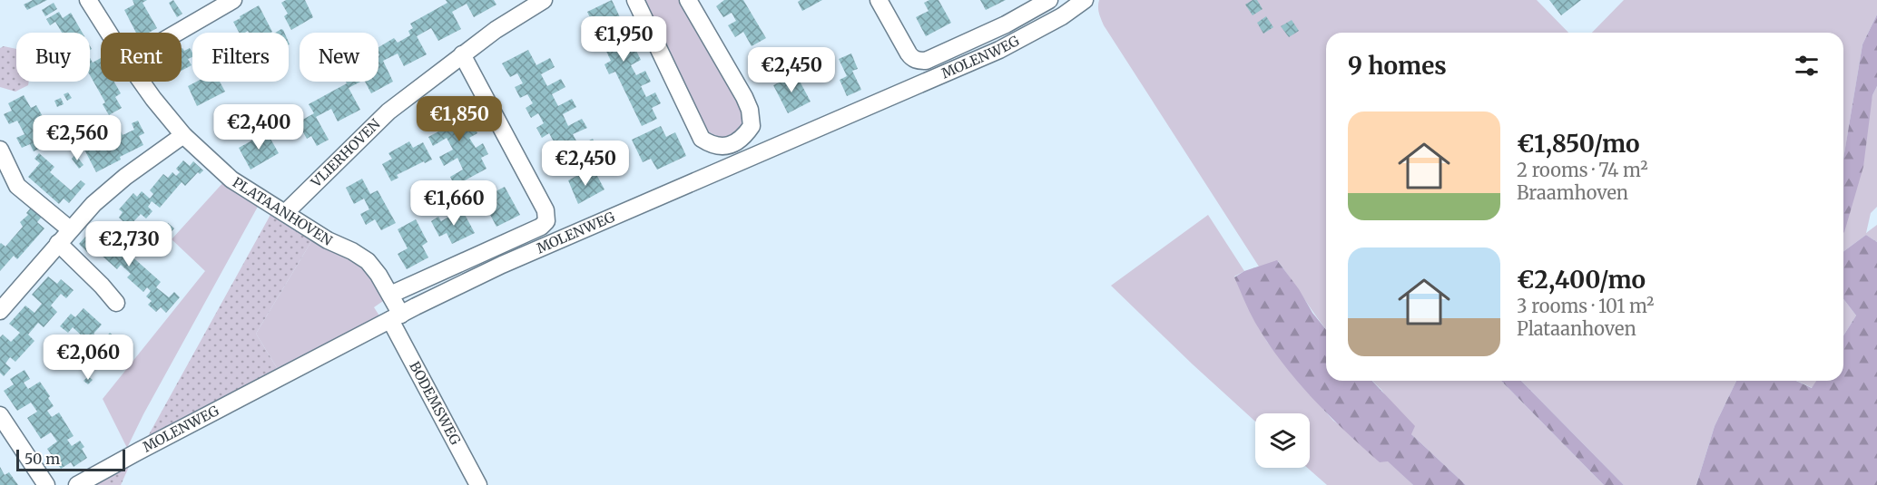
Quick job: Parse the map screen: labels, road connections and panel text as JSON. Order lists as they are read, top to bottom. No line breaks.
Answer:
{"streets":{"street":["MOLENWEG","VLIERHOVEN","PLATAANHOVEN","BODEMSWEG"]},"crossings":[["MOLENWEG","PLATAANHOVEN"],["MOLENWEG","BODEMSWEG"],["VLIERHOVEN","PLATAANHOVEN"],["PLATAANHOVEN","BODEMSWEG"]],"scale_bar":"50 m","page":{"price":["€1,950","€2,450","€1,850","€2,400","€2,560","€2,450","€1,660","€2,730","€2,060"],"chip":["Buy","Rent","Filters","New"],"heading":"9 homes","list":[{"name":"€1,850/mo","note":"2 rooms · 74 m² · Braamhoven"},{"name":"€2,400/mo","note":"3 rooms · 101 m² · Plataanhoven"}],"scale":"50 m"}}
